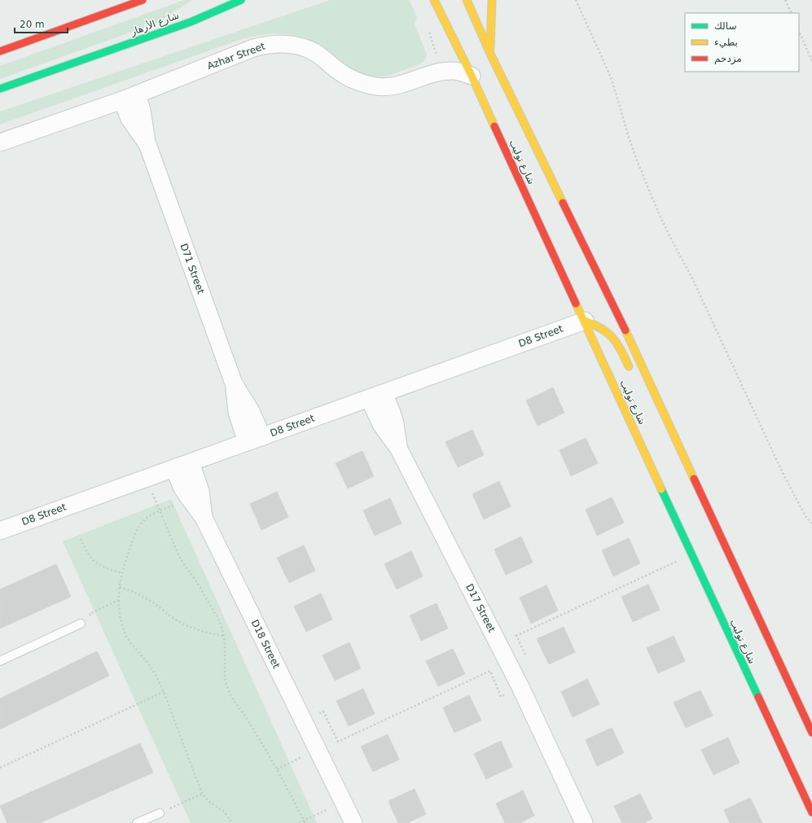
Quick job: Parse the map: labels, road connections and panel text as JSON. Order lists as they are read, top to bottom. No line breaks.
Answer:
{"streets":{"street":["شارع الأزهار","Azhar Street","شارع توليب","D71 Street","D8 Street","D17 Street","D18 Street"]},"crossings":[["Azhar Street","شارع توليب"],["Azhar Street","D71 Street"],["شارع توليب","D8 Street"],["D71 Street","D8 Street"],["D8 Street","D17 Street"],["D8 Street","D18 Street"]],"legend":["سالك","بطيء","مزدحم"],"scale_bar":"20 m"}
